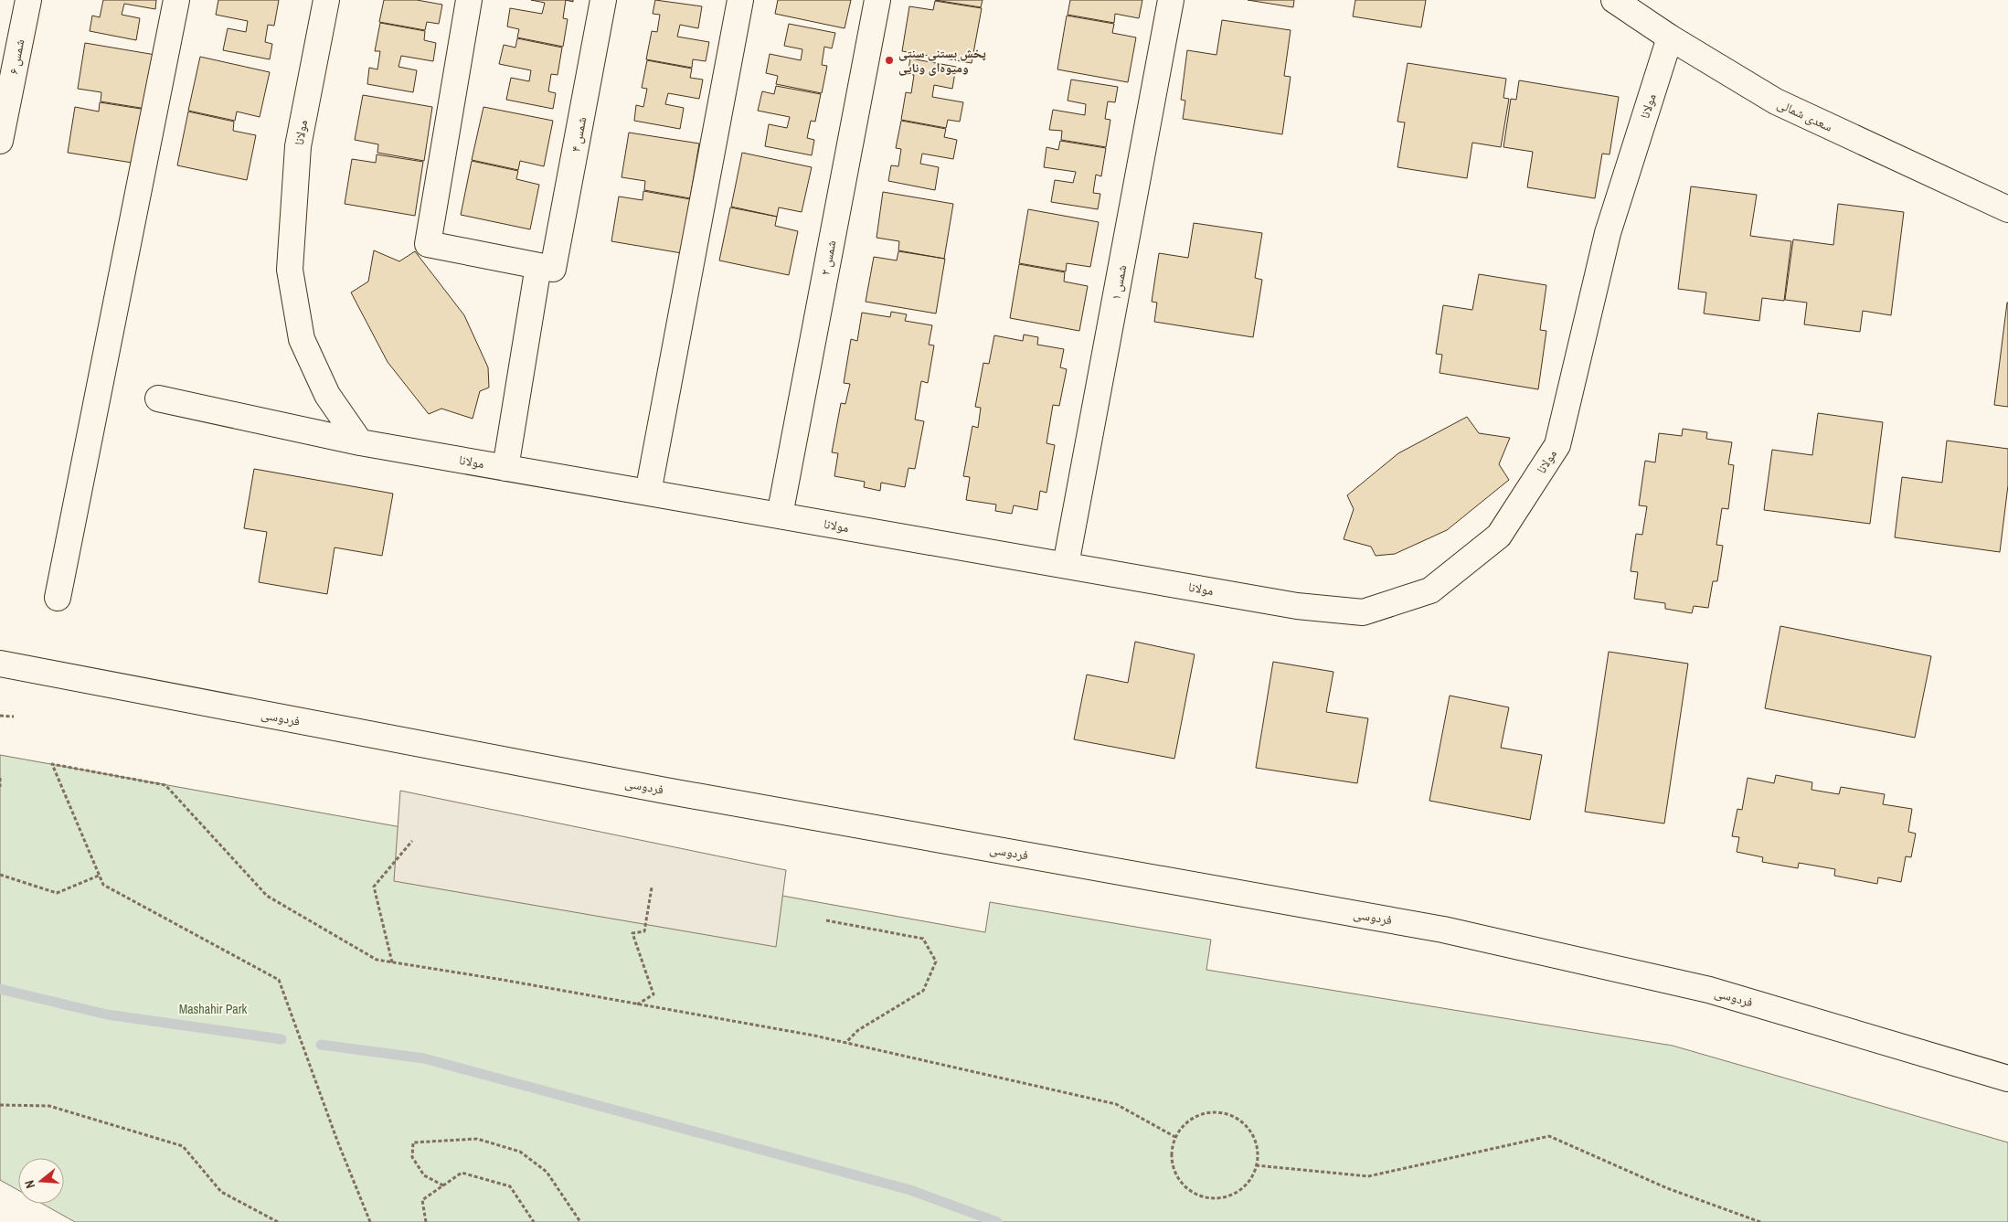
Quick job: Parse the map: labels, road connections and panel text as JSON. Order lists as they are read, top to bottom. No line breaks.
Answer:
{"streets":{"street":["شمس ۶","مولانا","سعدی شمالی","شمس ۴","شمس ۲","شمس ۱","فردوسی"]},"crossings":[["مولانا","سعدی شمالی"],["مولانا","شمس ۴"],["مولانا","شمس ۲"],["مولانا","شمس ۱"]],"parks":["Mashahir Park"],"places":["پخش بستنی سنتی ومیوه‌ای ونایی"],"north":"left"}
